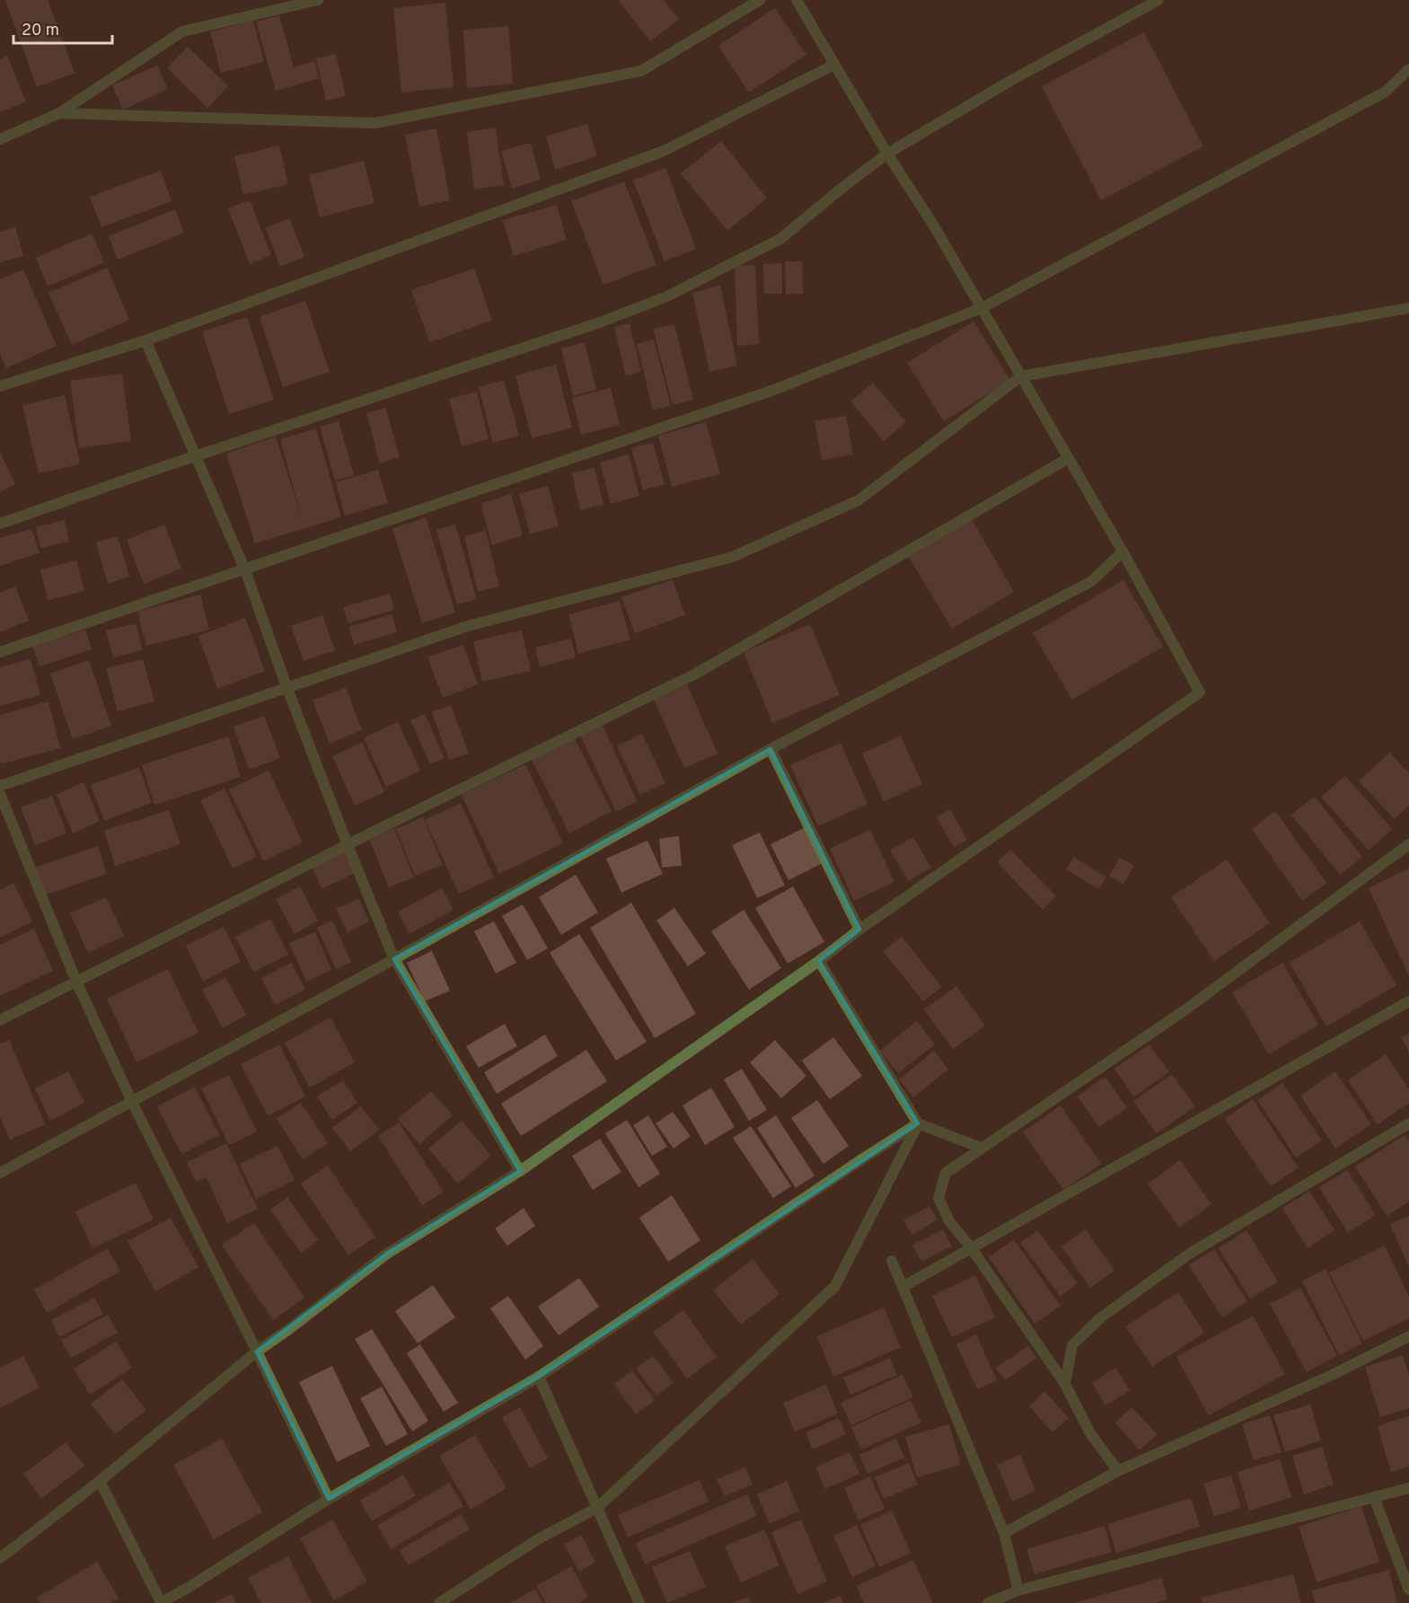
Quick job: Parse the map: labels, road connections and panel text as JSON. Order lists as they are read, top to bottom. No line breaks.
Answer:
{"scale_bar":"20 m"}
